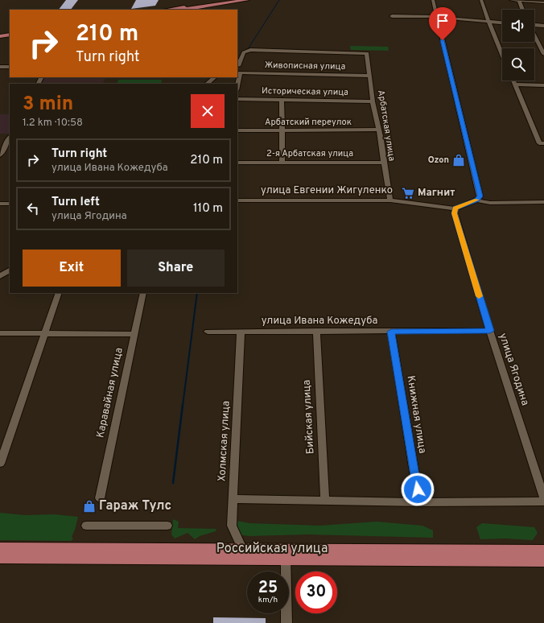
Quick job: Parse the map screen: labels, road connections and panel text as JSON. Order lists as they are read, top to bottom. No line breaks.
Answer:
{"streets":{"main road":["Российская улица"],"street":["Живописная улица","Историческая улица","Арбатский переулок","Арбатская улица","2-я Арбатская улица","улица Евгении Жигуленко","улица Ивана Кожедуба","улица Ягодина","Каравайная улица","Книжная улица","Бийская улица","Холмская улица"]},"crossings":[["Живописная улица","Арбатская улица"],["Историческая улица","Арбатская улица"],["Арбатский переулок","Арбатская улица"],["Арбатская улица","2-я Арбатская улица"],["Арбатская улица","улица Евгении Жигуленко"],["улица Евгении Жигуленко","улица Ягодина"],["улица Ивана Кожедуба","улица Ягодина"],["улица Ивана Кожедуба","Книжная улица"],["улица Ивана Кожедуба","Бийская улица"],["улица Ивана Кожедуба","Холмская улица"],["Холмская улица","Российская улица"]],"places":{"shop":["Ozon","Гараж Тулс"],"supermarket":["Магнит"]},"page":{"turn":["210 m","Turn right"],"heading":["3 min","1.2 km · 10:58"],"list":[{"name":"Turn right","note":"улица Ивана Кожедуба","value":"210 m"},{"name":"Turn left","note":"улица Ягодина","value":"110 m"}],"buttons":["Exit","Share"],"speed":"25 km/h","limit":"30"}}
